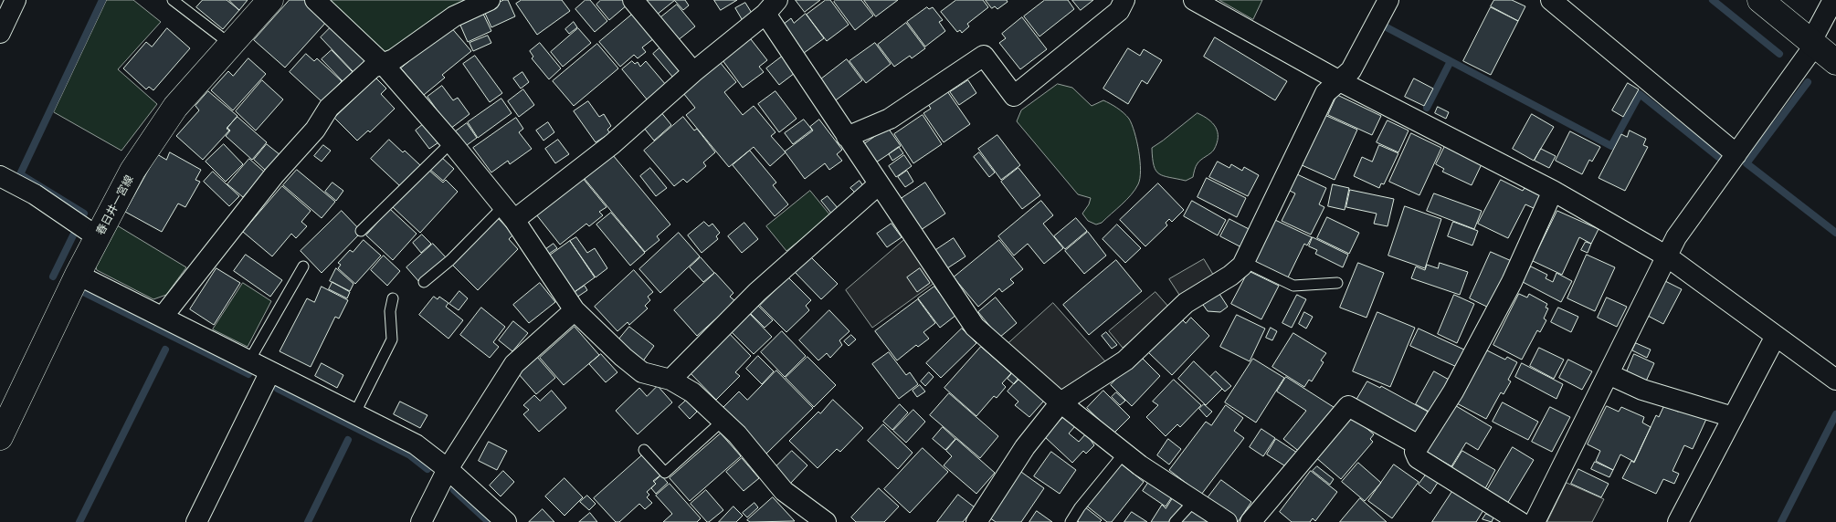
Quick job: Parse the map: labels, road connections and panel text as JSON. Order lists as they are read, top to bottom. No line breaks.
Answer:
{"streets":{"main road":["春日井一宮線"]}}
